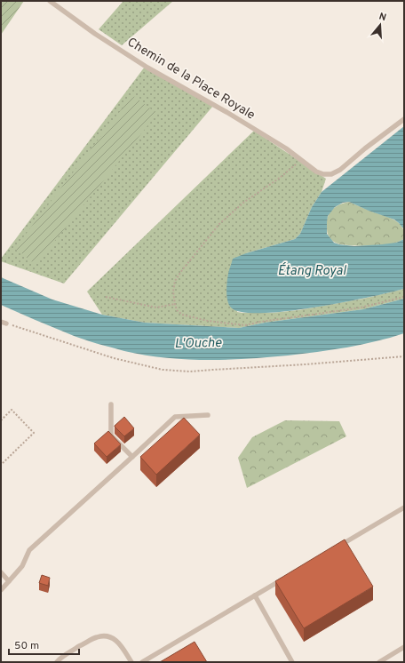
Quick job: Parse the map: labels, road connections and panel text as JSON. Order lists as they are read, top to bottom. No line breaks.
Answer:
{"streets":{"lane":["Chemin de la Place Royale"]},"water":["Étang Royal","L'Ouche"],"scale_bar":"50 m","north":"top"}
